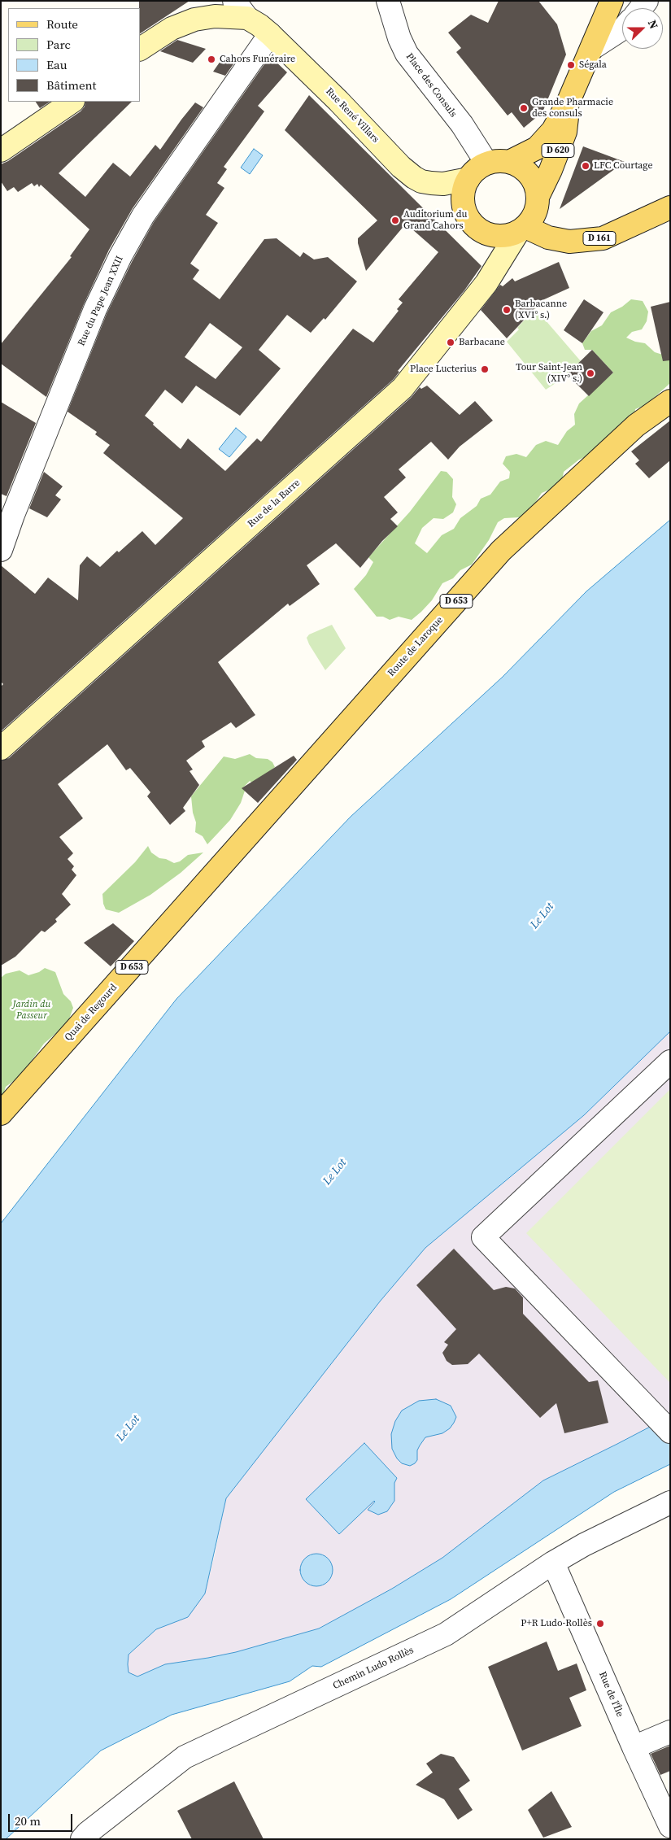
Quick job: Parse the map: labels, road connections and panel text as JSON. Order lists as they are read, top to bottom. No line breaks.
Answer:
{"streets":{"main road":["Rue René Villars","D 620","D 161","Rue de la Barre","D 653","Route de Laroque","Quai de Regourd"],"street":["Place des Consuls","Rue du Pape Jean XXII","Chemin Ludo Rollès","Rue de l'Île"]},"crossings":[["Place des Consuls","Rue René Villars"],["Place des Consuls","D 620"],["Place des Consuls","D 161"],["Place des Consuls","Rue de la Barre"],["Rue René Villars","D 620"],["Rue René Villars","D 161"],["Rue René Villars","Rue du Pape Jean XXII"],["Rue René Villars","Rue de la Barre"],["D 620","D 161"],["D 620","Rue de la Barre"],["D 161","Rue de la Barre"],["Route de Laroque","Quai de Regourd"],["Chemin Ludo Rollès","Rue de l'Île"]],"water":["Le Lot"],"parks":["Jardin du Passeur"],"places":["Cahors Funéraire","Ségala","Grande Pharmacie des consuls","LFC Courtage","Auditorium du Grand Cahors","Barbacanne (XVI° s.)","Barbacane","Place Lucterius","Tour Saint-Jean (XIV° s.)","P+R Ludo-Rollès"],"legend":["Route","Parc","Eau","Bâtiment"],"scale_bar":"20 m","north":"right"}
